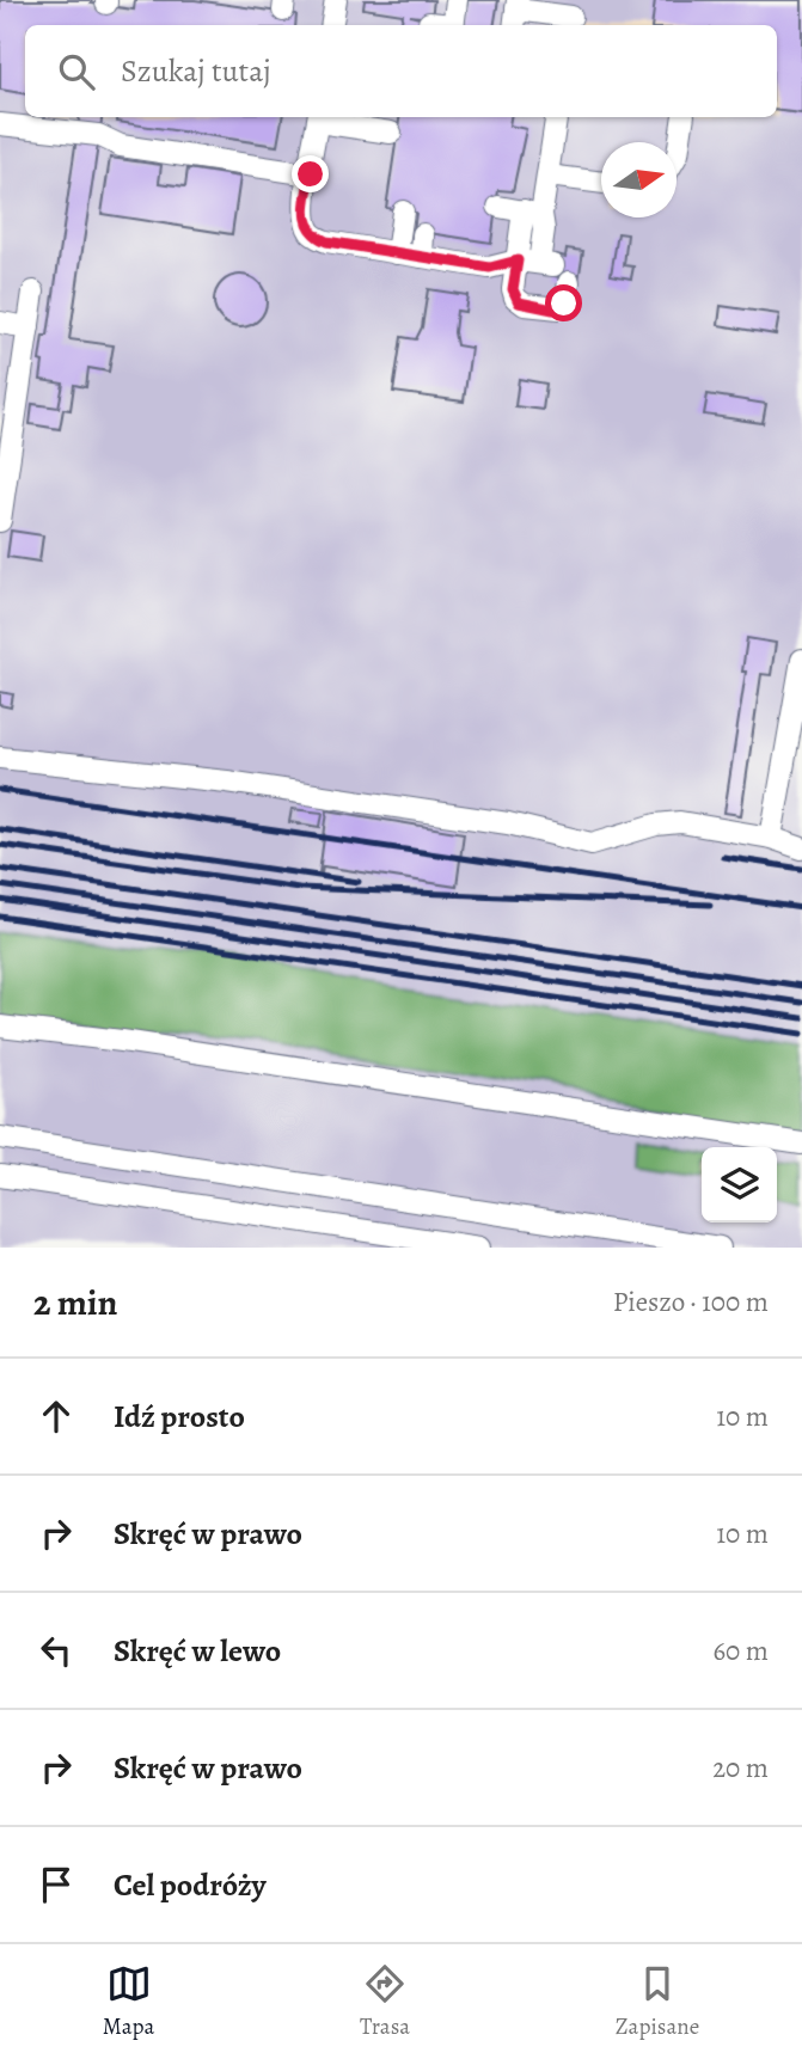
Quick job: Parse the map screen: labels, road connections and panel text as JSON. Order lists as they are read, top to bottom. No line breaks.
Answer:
{"north":"right","page":{"search":"Szukaj tutaj","heading":["2 min","Pieszo · 100 m"],"list":[["Idź prosto","10 m"],["Skręć w prawo","10 m"],["Skręć w lewo","60 m"],["Skręć w prawo","20 m"],"Cel podróży"],"nav":["Mapa","Trasa","Zapisane"]}}
